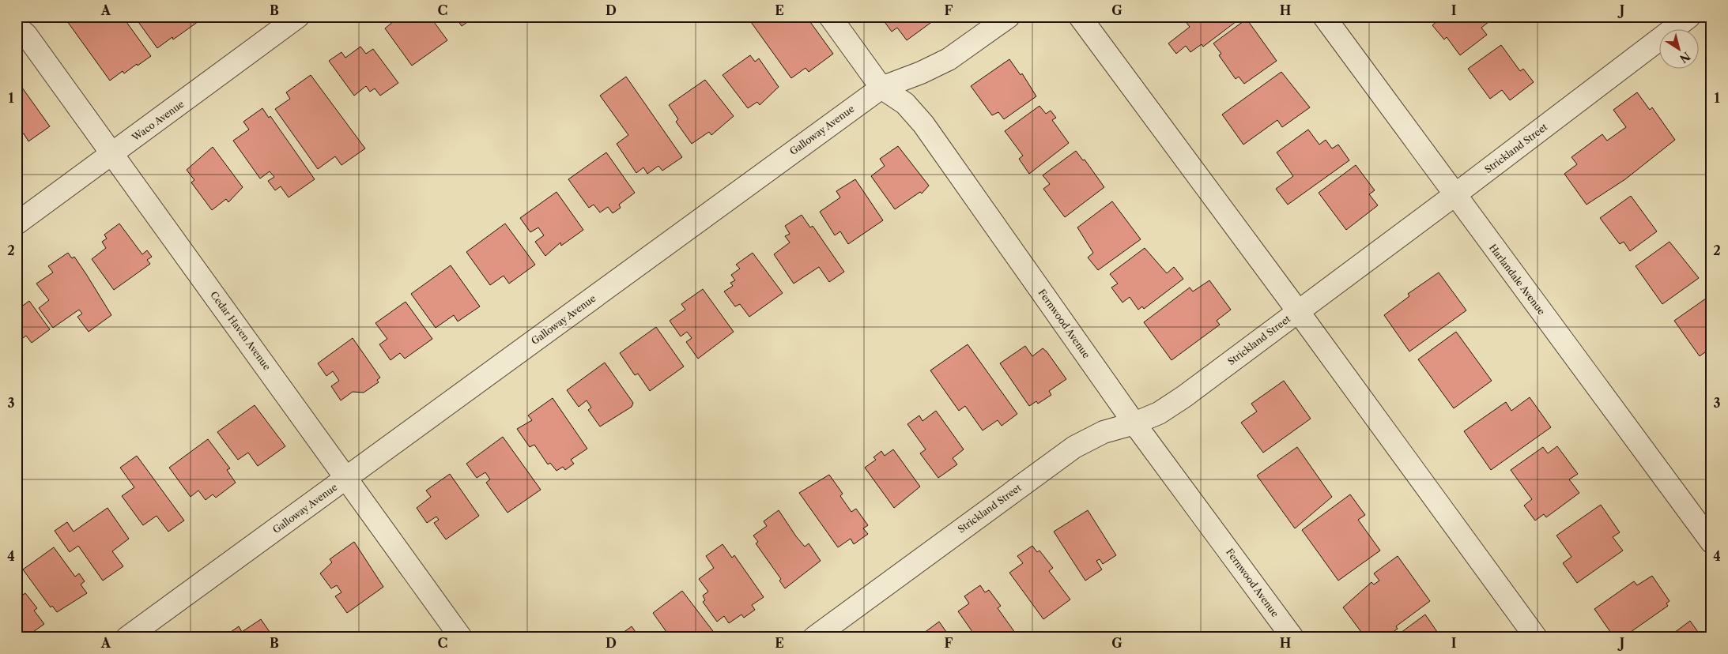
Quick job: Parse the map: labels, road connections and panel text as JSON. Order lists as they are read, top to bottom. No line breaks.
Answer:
{"streets":{"street":["Waco Avenue","Galloway Avenue","Strickland Street","Harlandale Avenue","Fernwood Avenue","Cedar Haven Avenue"]},"crossings":[["Waco Avenue","Cedar Haven Avenue"],["Galloway Avenue","Fernwood Avenue"],["Galloway Avenue","Cedar Haven Avenue"],["Strickland Street","Harlandale Avenue"],["Strickland Street","Fernwood Avenue"]],"north":"bottom right","grid":{"columns":["A","B","C","D","E","F","G","H","I","J"],"rows":["1","2","3","4"]}}
